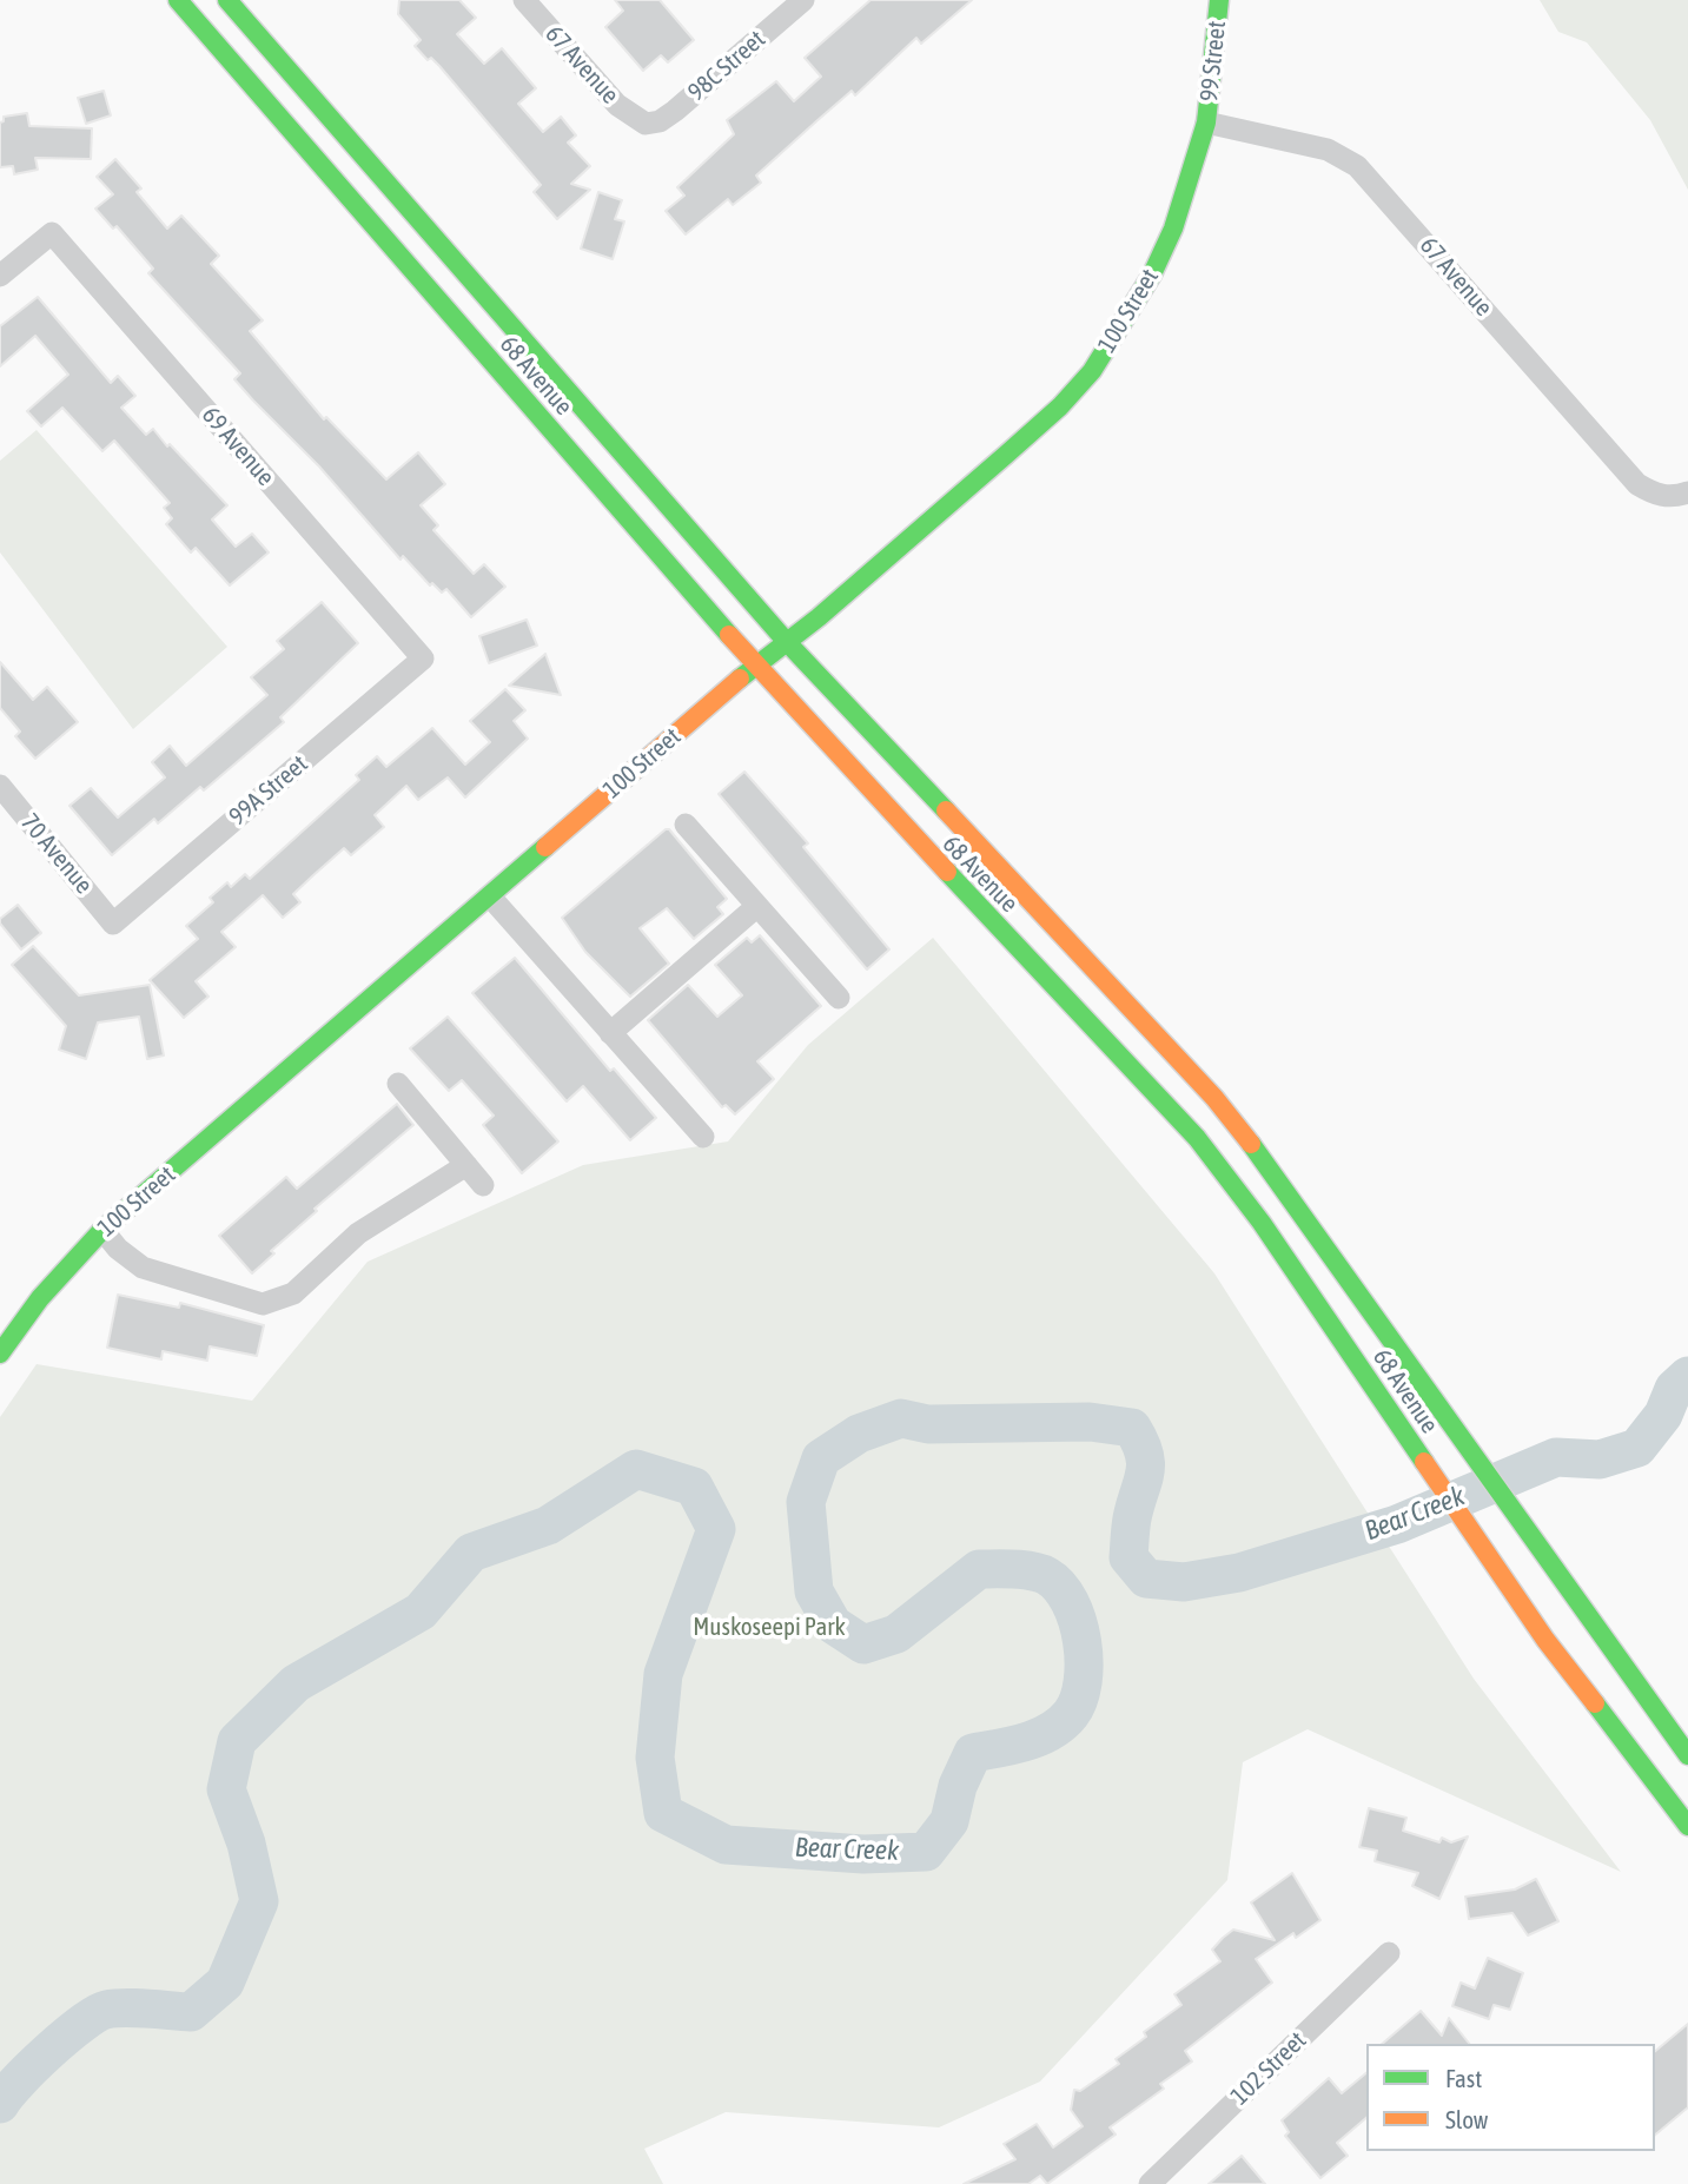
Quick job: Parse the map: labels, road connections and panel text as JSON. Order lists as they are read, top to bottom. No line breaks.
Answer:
{"streets":{"main road":["99 Street","100 Street","68 Avenue"],"street":["67 Avenue","98C Street","69 Avenue","99A Street","70 Avenue","102 Street"]},"crossings":[["99 Street","67 Avenue"],["99 Street","100 Street"],["67 Avenue","98C Street"],["67 Avenue","100 Street"],["100 Street","68 Avenue"],["69 Avenue","99A Street"],["99A Street","70 Avenue"]],"water":["Bear Creek"],"parks":["Muskoseepi Park"],"legend":["Fast","Slow"]}
